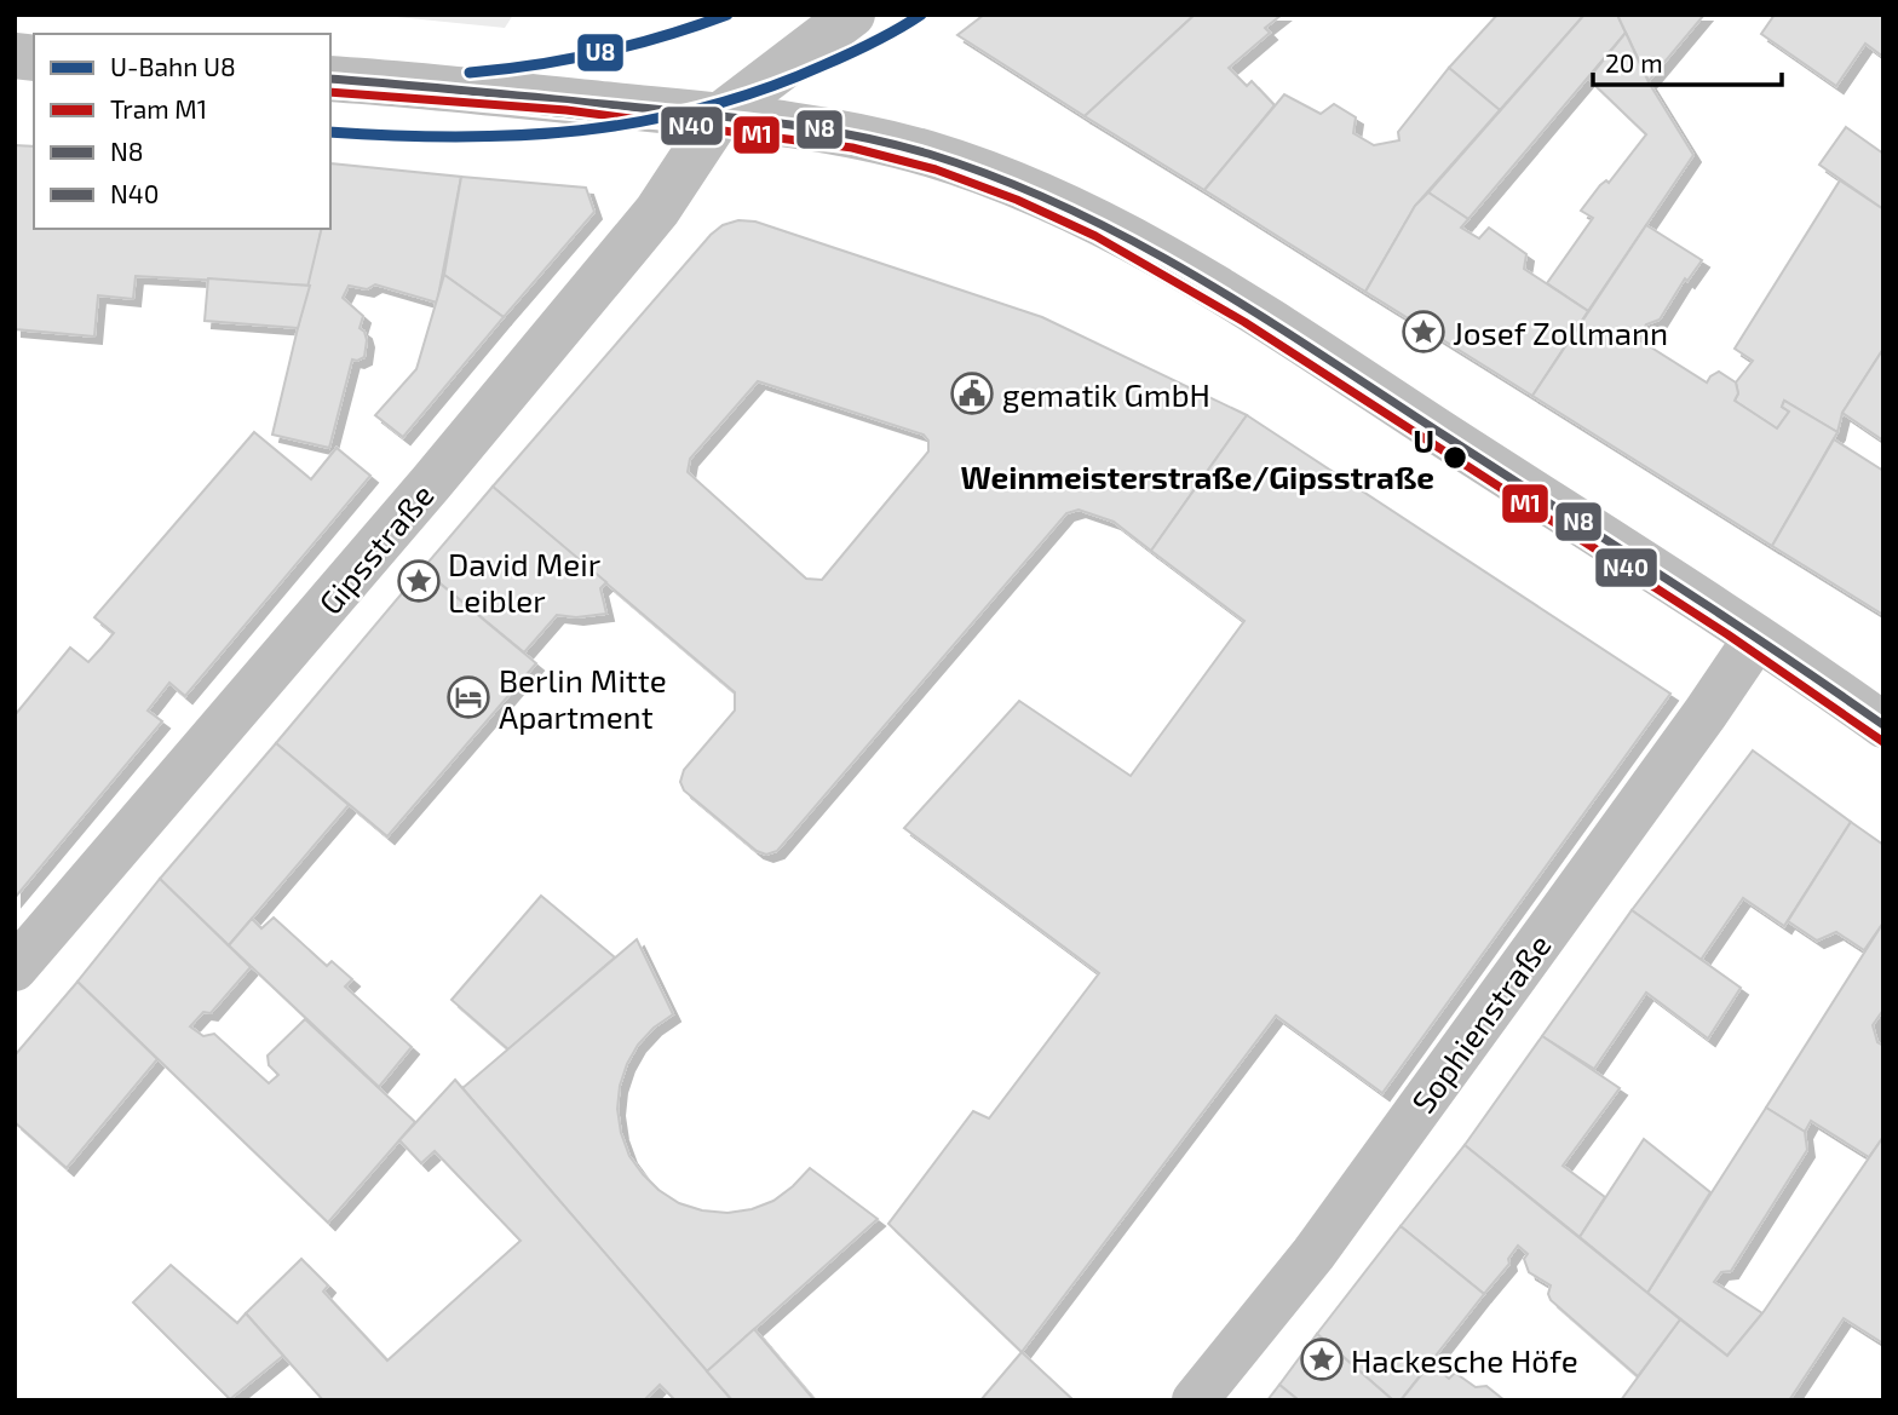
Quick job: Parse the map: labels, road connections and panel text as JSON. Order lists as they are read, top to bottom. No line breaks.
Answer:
{"streets":{"street":["Gipsstraße","Sophienstraße"]},"places":{"place":["Josef Zollmann","David Meir Leibler","Hackesche Höfe"],"public building":["gematik GmbH"],"other":["U Weinmeisterstraße/Gipsstraße"],"hotel":["Berlin Mitte Apartment"]},"lines":["metro line U8","transit line N8","transit line N40","tram line M1"],"legend":["U-Bahn U8","Tram M1","N8","N40"],"scale_bar":"20 m"}
